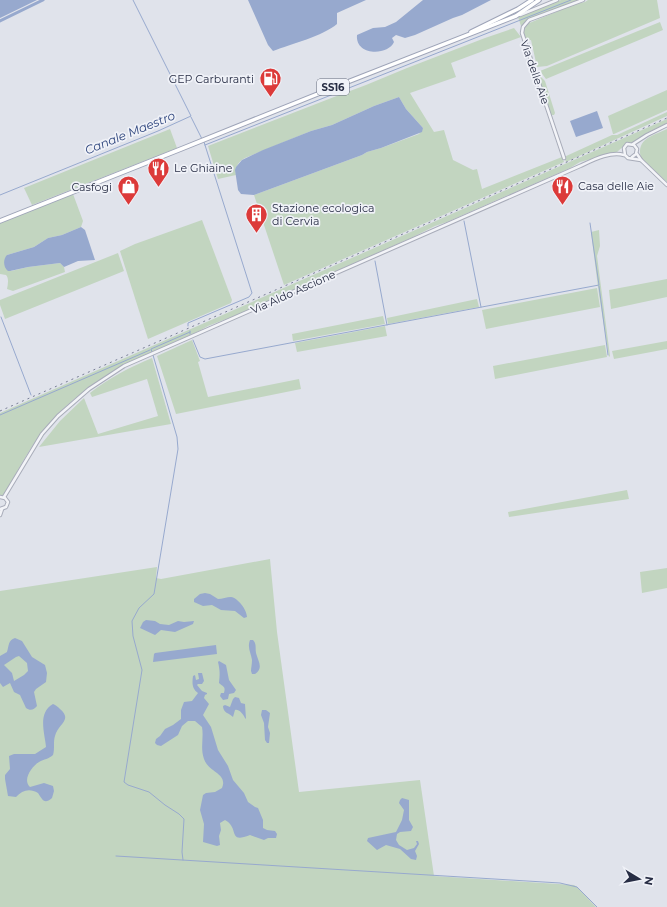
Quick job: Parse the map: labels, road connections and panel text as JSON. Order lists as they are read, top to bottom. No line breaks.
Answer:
{"streets":{"main road":["SS16"],"street":["Via delle Aie","Via Aldo Ascione"]},"water":["Canale Maestro"],"places":{"fuel station":["GEP Carburanti"],"restaurant":["Le Ghiaine","Casa delle Aie"],"shop":["Casfogi"],"building":["Stazione ecologica di Cervia"]},"north":"right"}
